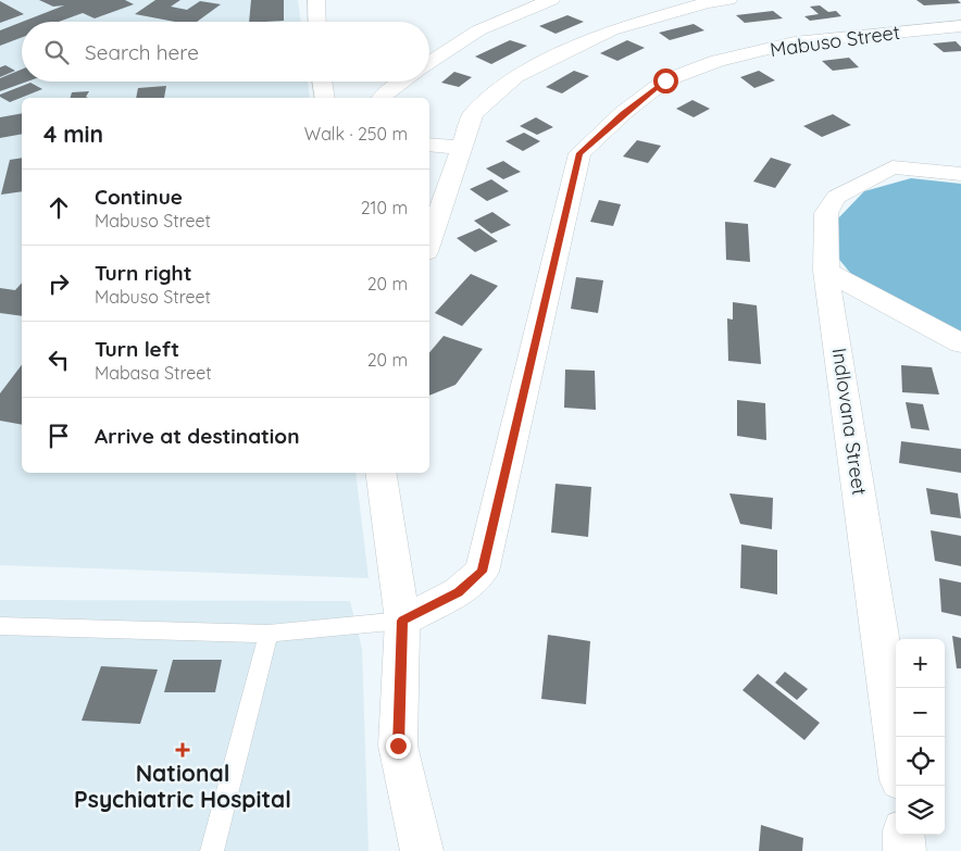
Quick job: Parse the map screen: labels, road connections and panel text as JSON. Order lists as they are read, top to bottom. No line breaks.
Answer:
{"streets":{"street":["Mabuso Street","Indlovana Street"]},"places":{"health":["National Psychiatric Hospital"]},"page":{"search":"Search here","heading":["4 min","Walk · 250 m"],"list":[["Continue","Mabuso Street","210 m"],["Turn right","Mabuso Street","20 m"],["Turn left","Mabasa Street","20 m"],"Arrive at destination"],"map_buttons":["+","−"]}}
